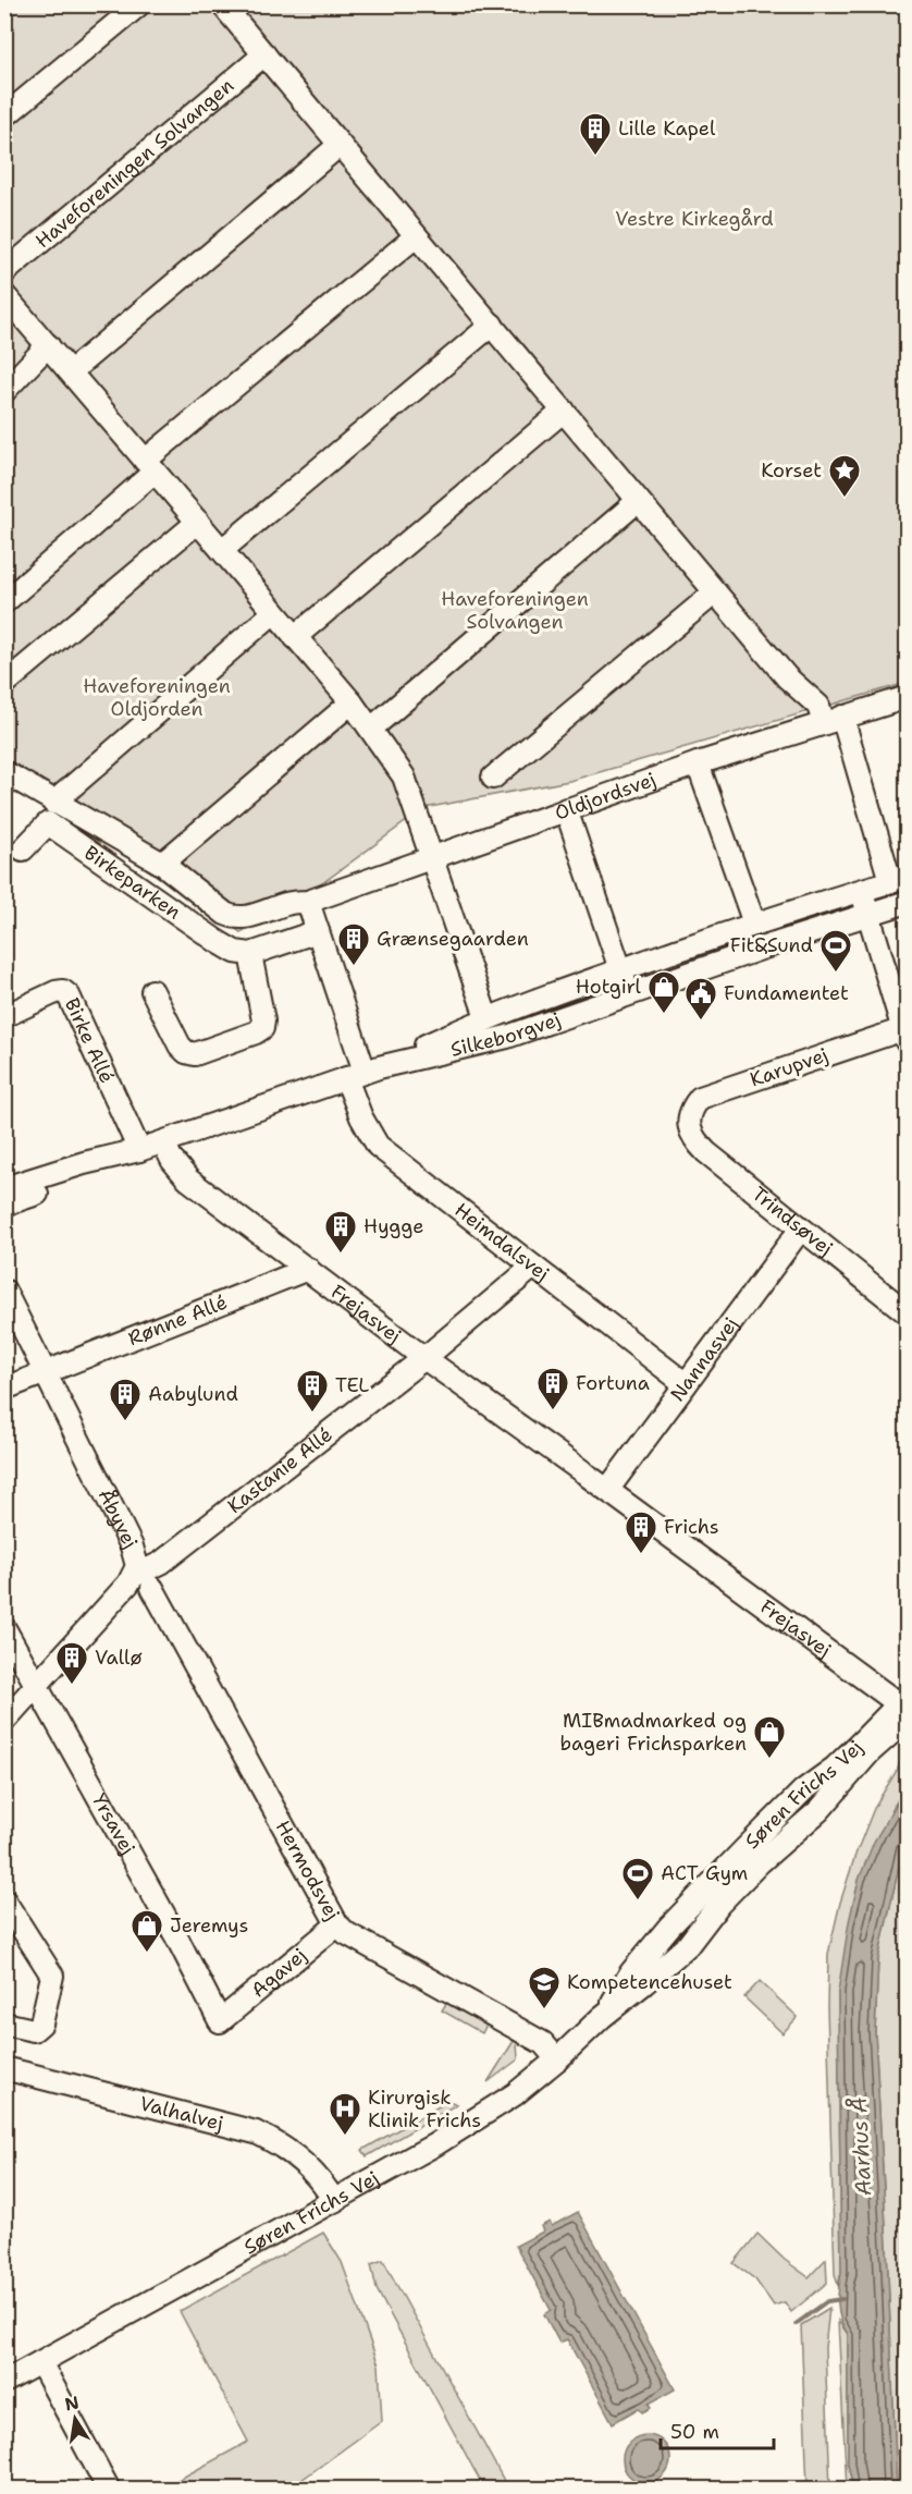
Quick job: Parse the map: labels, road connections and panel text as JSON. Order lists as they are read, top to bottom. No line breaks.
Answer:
{"streets":{"street":["Haveforeningen Solvangen","Oldjordsvej","Birkeparken","Silkeborgvej","Birke Allé","Karupvej","Trindsøvej","Heimdalsvej","Frejasvej","Rønne Allé","Nannasvej","Kastanie Allé","Åbyvej","Søren Frichs Vej","Yrsavej","Hermodsvej","Agavej","Valhalvej"]},"crossings":[["Haveforeningen Solvangen","Silkeborgvej"],["Oldjordsvej","Silkeborgvej"],["Silkeborgvej","Birke Allé"],["Silkeborgvej","Heimdalsvej"],["Silkeborgvej","Frejasvej"],["Karupvej","Trindsøvej"],["Trindsøvej","Nannasvej"],["Heimdalsvej","Nannasvej"],["Heimdalsvej","Kastanie Allé"],["Frejasvej","Rønne Allé"],["Frejasvej","Nannasvej"],["Frejasvej","Kastanie Allé"],["Frejasvej","Søren Frichs Vej"],["Rønne Allé","Åbyvej"],["Kastanie Allé","Åbyvej"],["Kastanie Allé","Hermodsvej"],["Åbyvej","Yrsavej"],["Åbyvej","Hermodsvej"],["Søren Frichs Vej","Hermodsvej"],["Søren Frichs Vej","Valhalvej"],["Yrsavej","Agavej"],["Hermodsvej","Agavej"]],"water":["Aarhus Å"],"parks":["Vestre Kirkegård","Haveforeningen Solvangen","Haveforeningen Oldjorden"],"places":{"building":["Lille Kapel","Grænsegaarden","Hygge","Fortuna","TEL","Aabylund","Frichs","Vallø"],"place":["Korset"],"sports":["Fit&Sund","ACT Gym"],"shop":["Hotgirl","MIBmadmarked og bageri Frichsparken","Jeremys"],"public building":["Fundamentet"],"school or university":["Kompetencehuset"],"hospital":["Kirurgisk Klinik Frichs"]},"scale_bar":"50 m","north":"top"}
